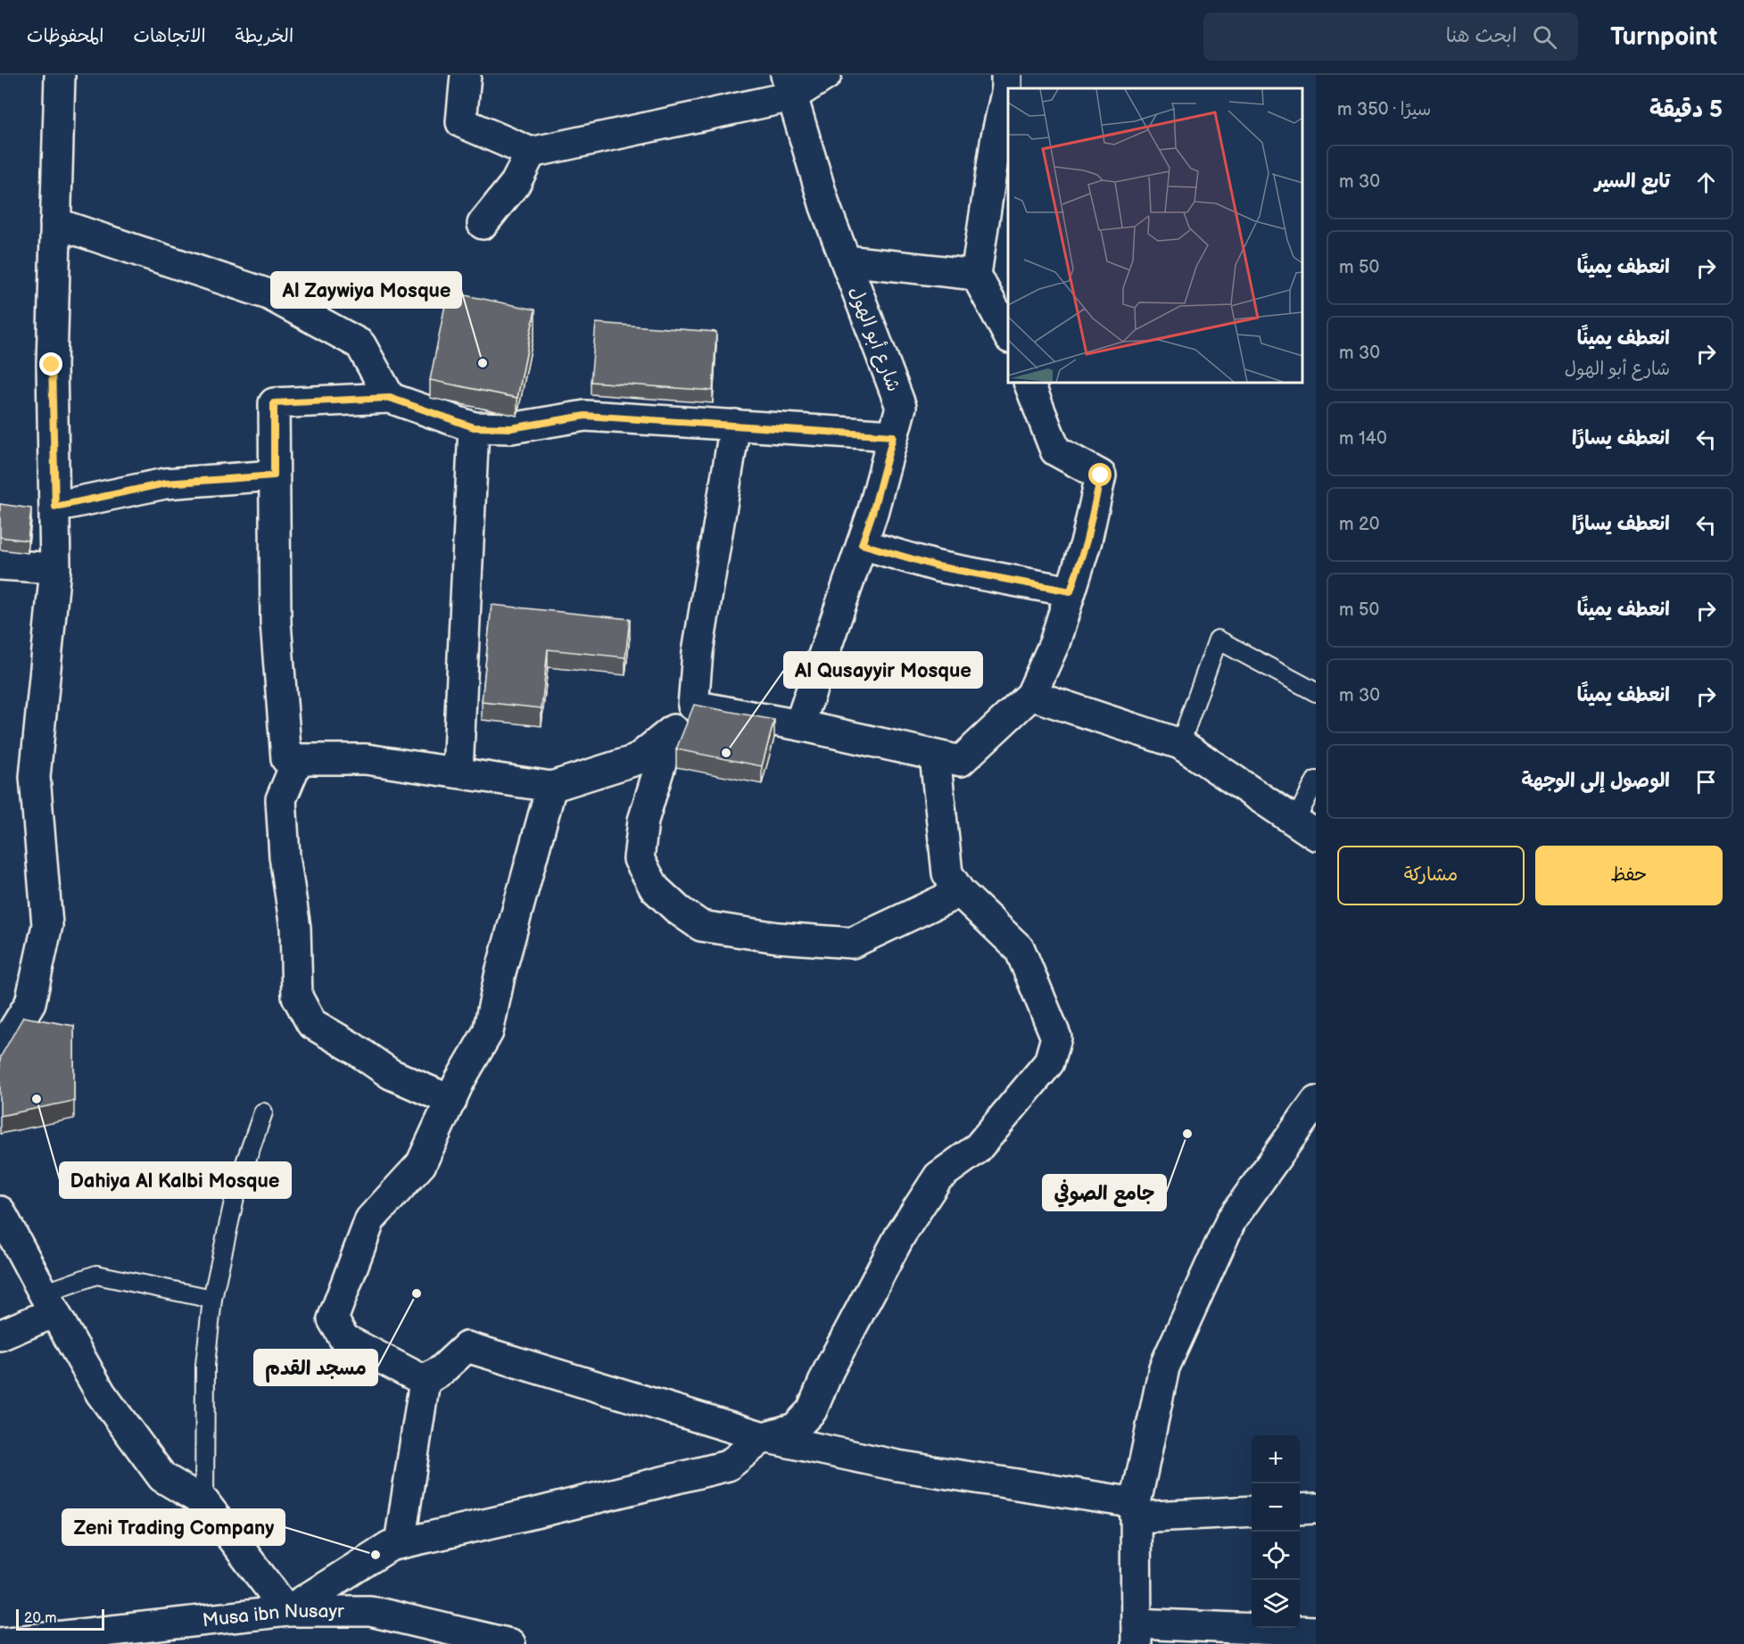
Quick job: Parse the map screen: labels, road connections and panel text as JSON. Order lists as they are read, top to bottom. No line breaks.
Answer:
{"streets":{"street":["شارع أبو الهول","Musa ibn Nusayr"]},"places":["Al Zaywiya Mosque","Al Qusayyir Mosque","Dahiya Al Kalbi Mosque","جامع الصوفي","مسجد القدم","Zeni Trading Company"],"scale_bar":"20 m","page":{"header":"Turnpoint","search":"ابحث هنا","nav":["الخريطة","الاتجاهات","المحفوظات"],"heading":["5 دقيقة","سيرًا · 350 m"],"list":[["تابع السير","30 m"],["انعطف يمينًا","50 m"],["انعطف يمينًا","شارع أبو الهول","30 m"],["انعطف يسارًا","140 m"],["انعطف يسارًا","20 m"],["انعطف يمينًا","50 m"],["انعطف يمينًا","30 m"],"الوصول إلى الوجهة"],"buttons":["حفظ","مشاركة"],"map_buttons":["+","−"],"scale":"20 m"}}
